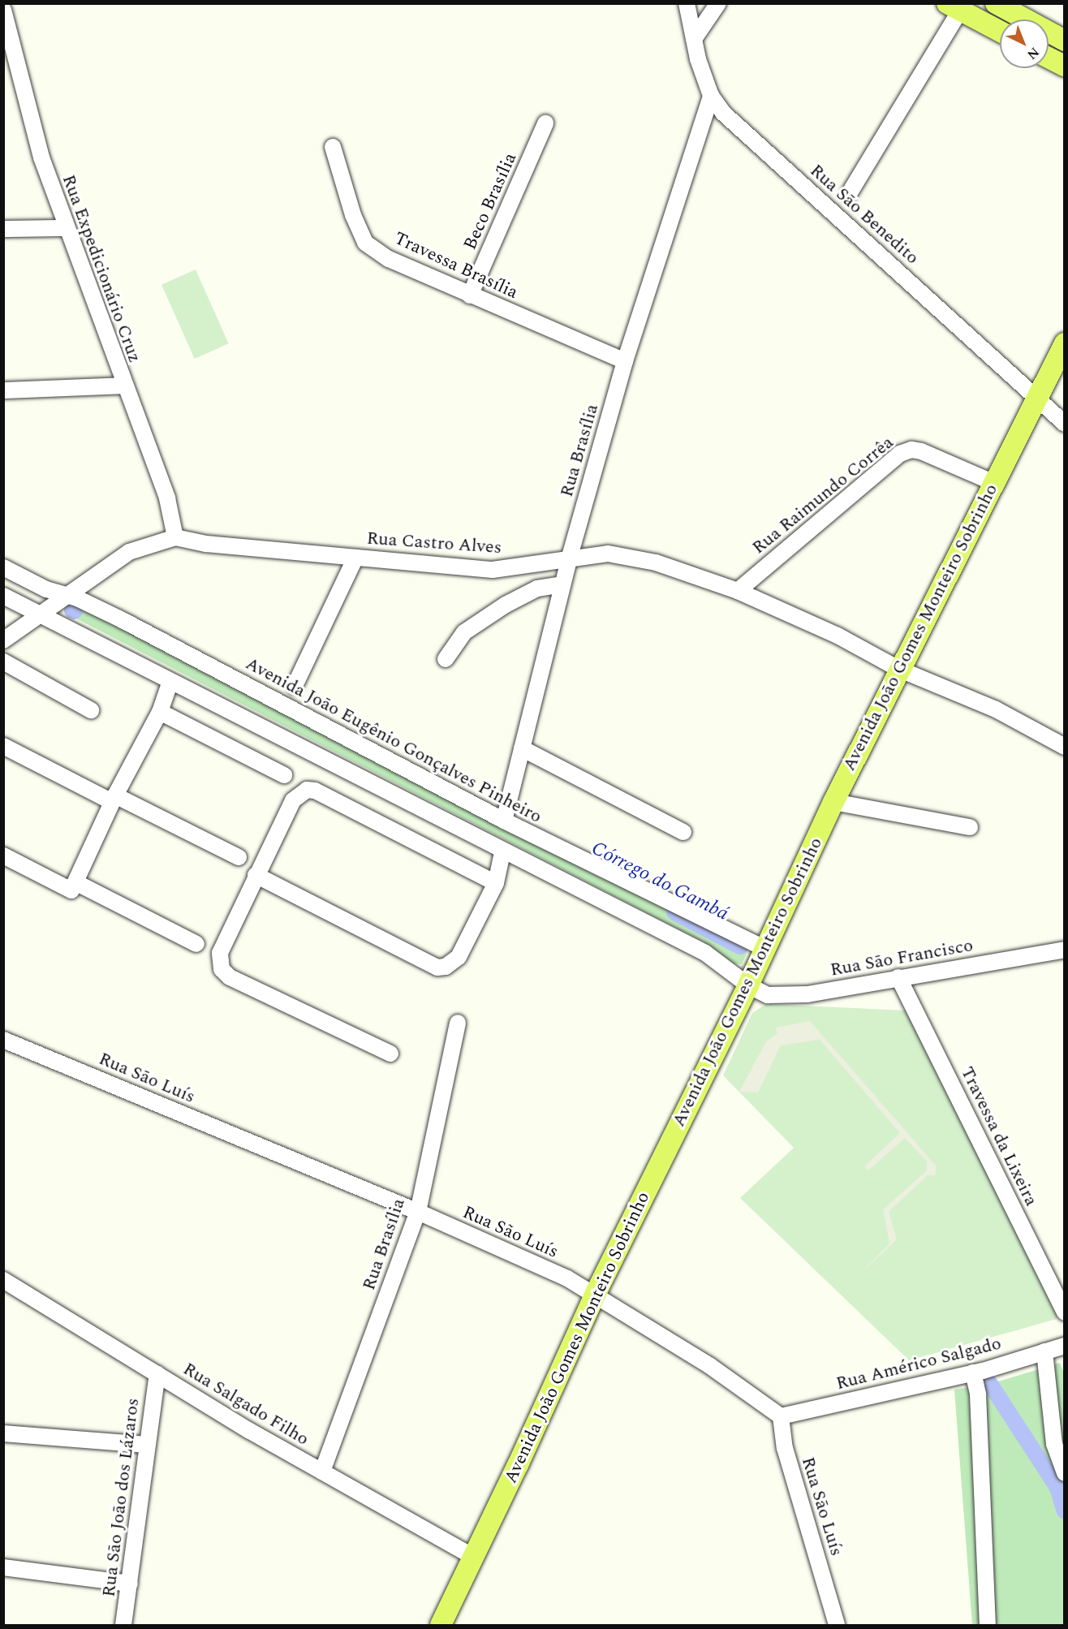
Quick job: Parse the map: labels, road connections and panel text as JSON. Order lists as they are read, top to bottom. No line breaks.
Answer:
{"streets":{"main road":["Avenida João Gomes Monteiro Sobrinho"],"street":["Beco Brasília","Rua São Benedito","Travessa Brasília","Rua Expedicionário Cruz","Rua Brasília","Rua Raimundo Corrêa","Rua Castro Alves","Avenida João Eugênio Gonçalves Pinheiro","Rua São Francisco","Rua São Luís","Travessa da Lixeira","Rua Américo Salgado","Rua Salgado Filho","Rua São João dos Lázaros"]},"crossings":[["Beco Brasília","Travessa Brasília"],["Rua São Benedito","Rua Brasília"],["Rua São Benedito","Avenida João Gomes Monteiro Sobrinho"],["Travessa Brasília","Rua Brasília"],["Rua Expedicionário Cruz","Rua Castro Alves"],["Rua Brasília","Rua Castro Alves"],["Rua Brasília","Avenida João Eugênio Gonçalves Pinheiro"],["Rua Brasília","Rua São Luís"],["Rua Brasília","Rua Salgado Filho"],["Rua Raimundo Corrêa","Rua Castro Alves"],["Rua Raimundo Corrêa","Avenida João Gomes Monteiro Sobrinho"],["Rua Castro Alves","Avenida João Gomes Monteiro Sobrinho"],["Rua Castro Alves","Avenida João Eugênio Gonçalves Pinheiro"],["Avenida João Gomes Monteiro Sobrinho","Avenida João Eugênio Gonçalves Pinheiro"],["Avenida João Gomes Monteiro Sobrinho","Rua São Francisco"],["Avenida João Gomes Monteiro Sobrinho","Rua São Luís"],["Avenida João Gomes Monteiro Sobrinho","Rua Salgado Filho"],["Rua São Francisco","Travessa da Lixeira"],["Rua São Luís","Rua Américo Salgado"],["Rua Salgado Filho","Rua São João dos Lázaros"]],"water":["Córrego do Gambá"],"north":"bottom right"}
